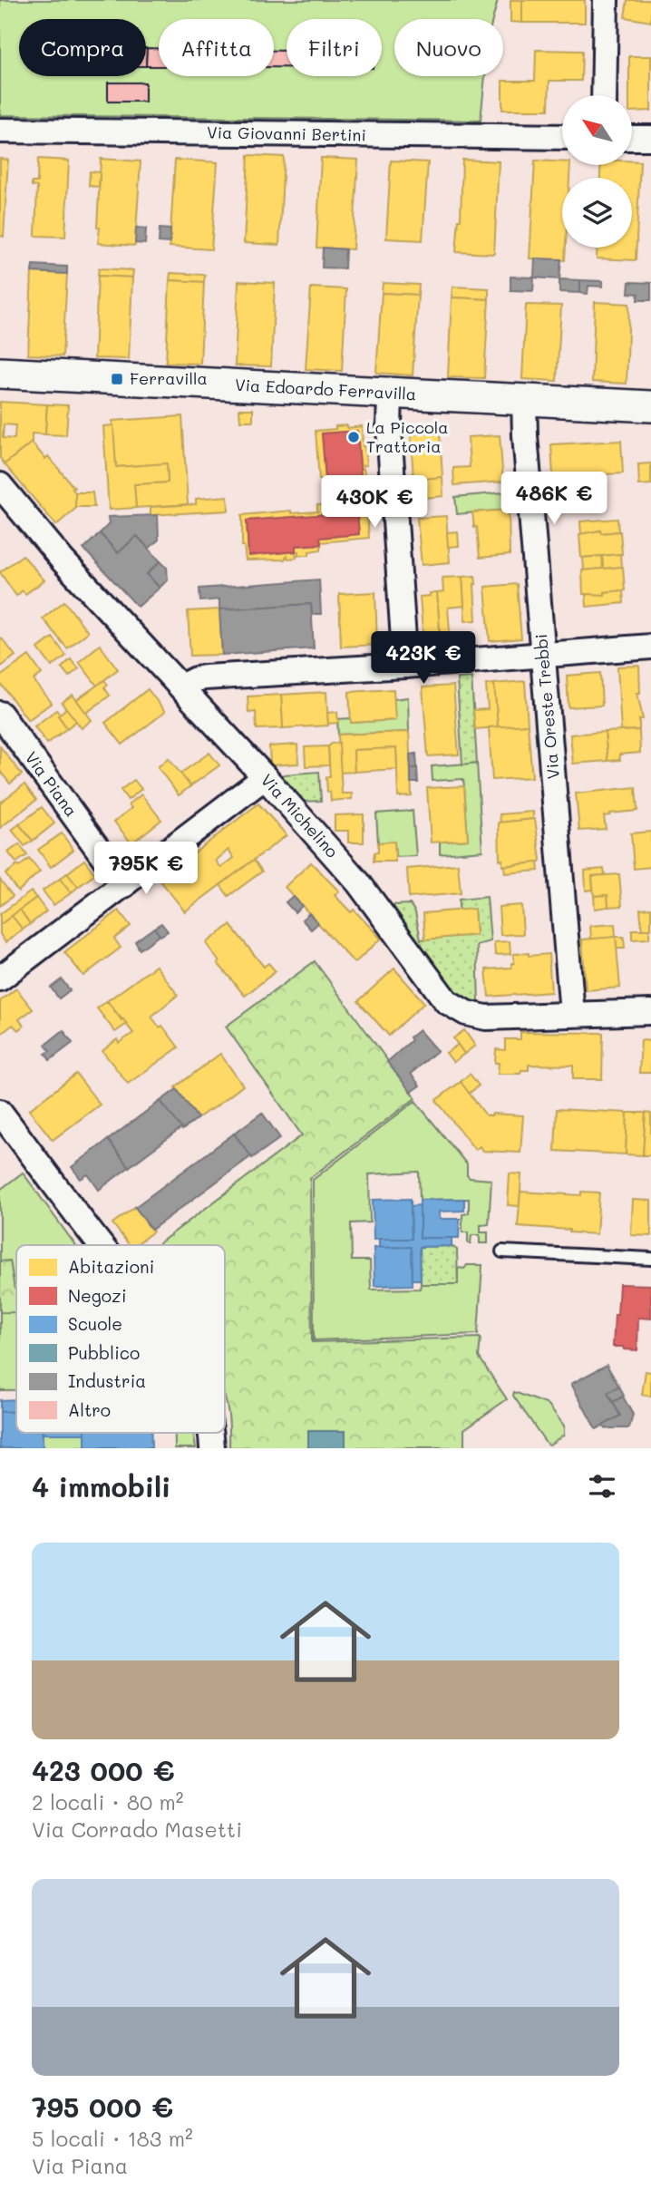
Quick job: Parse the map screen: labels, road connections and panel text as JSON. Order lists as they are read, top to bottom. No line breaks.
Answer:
{"streets":{"street":["Via Giovanni Bertini","Via Edoardo Ferravilla","Via Oreste Trebbi","Via Piana","Via Michelino"]},"crossings":[["Via Edoardo Ferravilla","Via Oreste Trebbi"],["Via Oreste Trebbi","Via Michelino"]],"places":{"transit":["Ferravilla"],"other":["La Piccola Trattoria"]},"legend":["Abitazioni","Negozi","Scuole","Pubblico","Industria","Altro"],"north":"top left","page":{"chip":["Compra","Affitta","Filtri","Nuovo"],"price":["486K €","430K €","423K €","795K €"],"heading":"4 immobili","list":[{"name":"423 000 €","note":"2 locali · 80 m² · Via Corrado Masetti"},{"name":"795 000 €","note":"5 locali · 183 m² · Via Piana"}]}}
